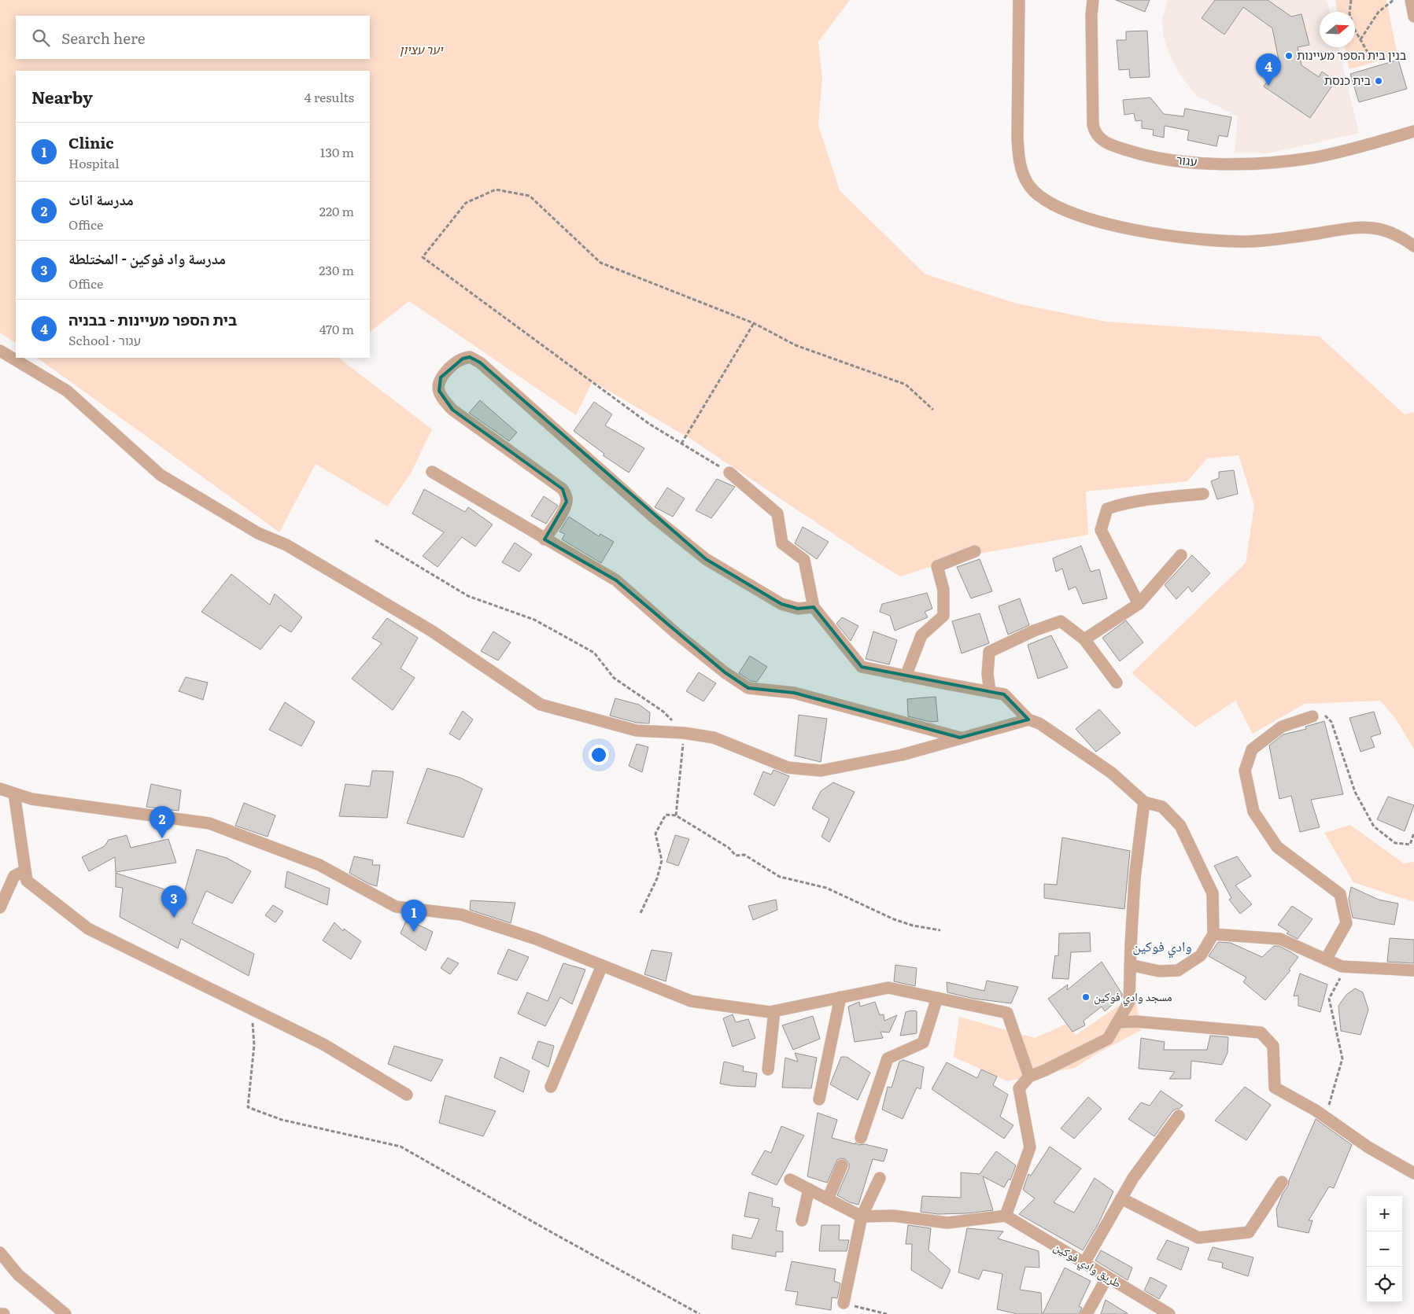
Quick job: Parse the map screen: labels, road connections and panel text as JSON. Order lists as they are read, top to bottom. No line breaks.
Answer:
{"streets":{"street":["עגור","طريق وادي فوکين"]},"districts":["وادي فوكين"],"parks":["יער עציון"],"places":["בנין בית הספר מעיינות","בית כנסת","مسجد وادي فوكين"],"north":"right","page":{"search":"Search here","pins":["4","2","3","1"],"heading":["Nearby","4 results"],"list":[{"mark":"1","name":"Clinic","note":"Hospital","value":"130 m"},{"mark":"2","name":"مدرسة اناث","note":"Office","value":"220 m"},{"mark":"3","name":"مدرسة واد فوكين - المختلطة","note":"Office","value":"230 m"},{"mark":"4","name":"בית הספר מעיינות - בבניה","note":"School · עגור","value":"470 m"}],"map_buttons":["+","−"]}}
